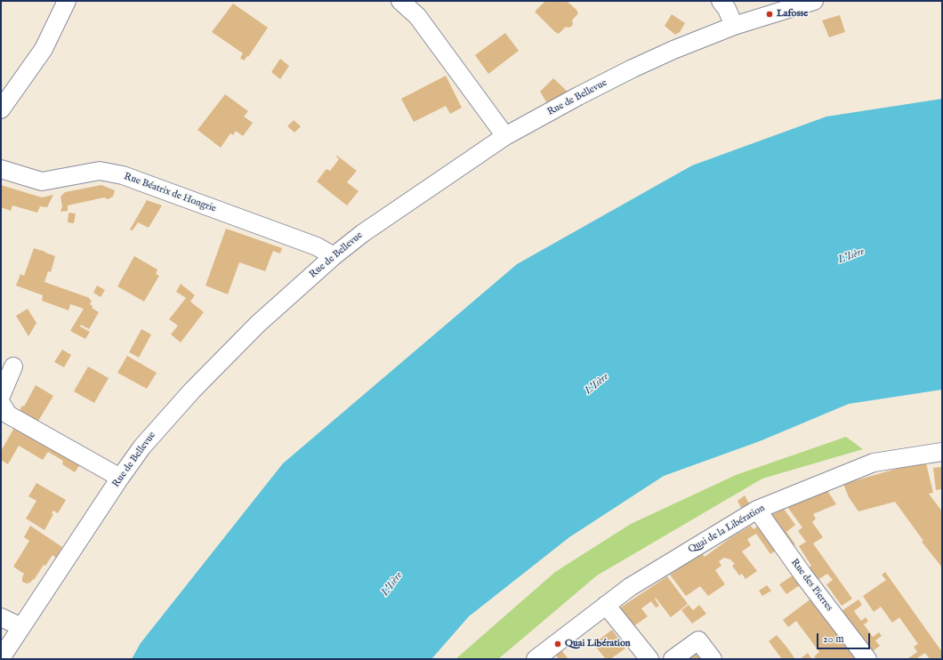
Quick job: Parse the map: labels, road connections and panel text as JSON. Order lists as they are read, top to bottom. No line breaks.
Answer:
{"streets":{"street":["Rue de Bellevue","Rue Béatrix de Hongrie","Quai de la Libération","Rue des Pierres"]},"crossings":[["Rue de Bellevue","Rue Béatrix de Hongrie"],["Quai de la Libération","Rue des Pierres"]],"water":["L'Isère"],"places":["Lafosse","Quai Libération"],"scale_bar":"20 m"}
